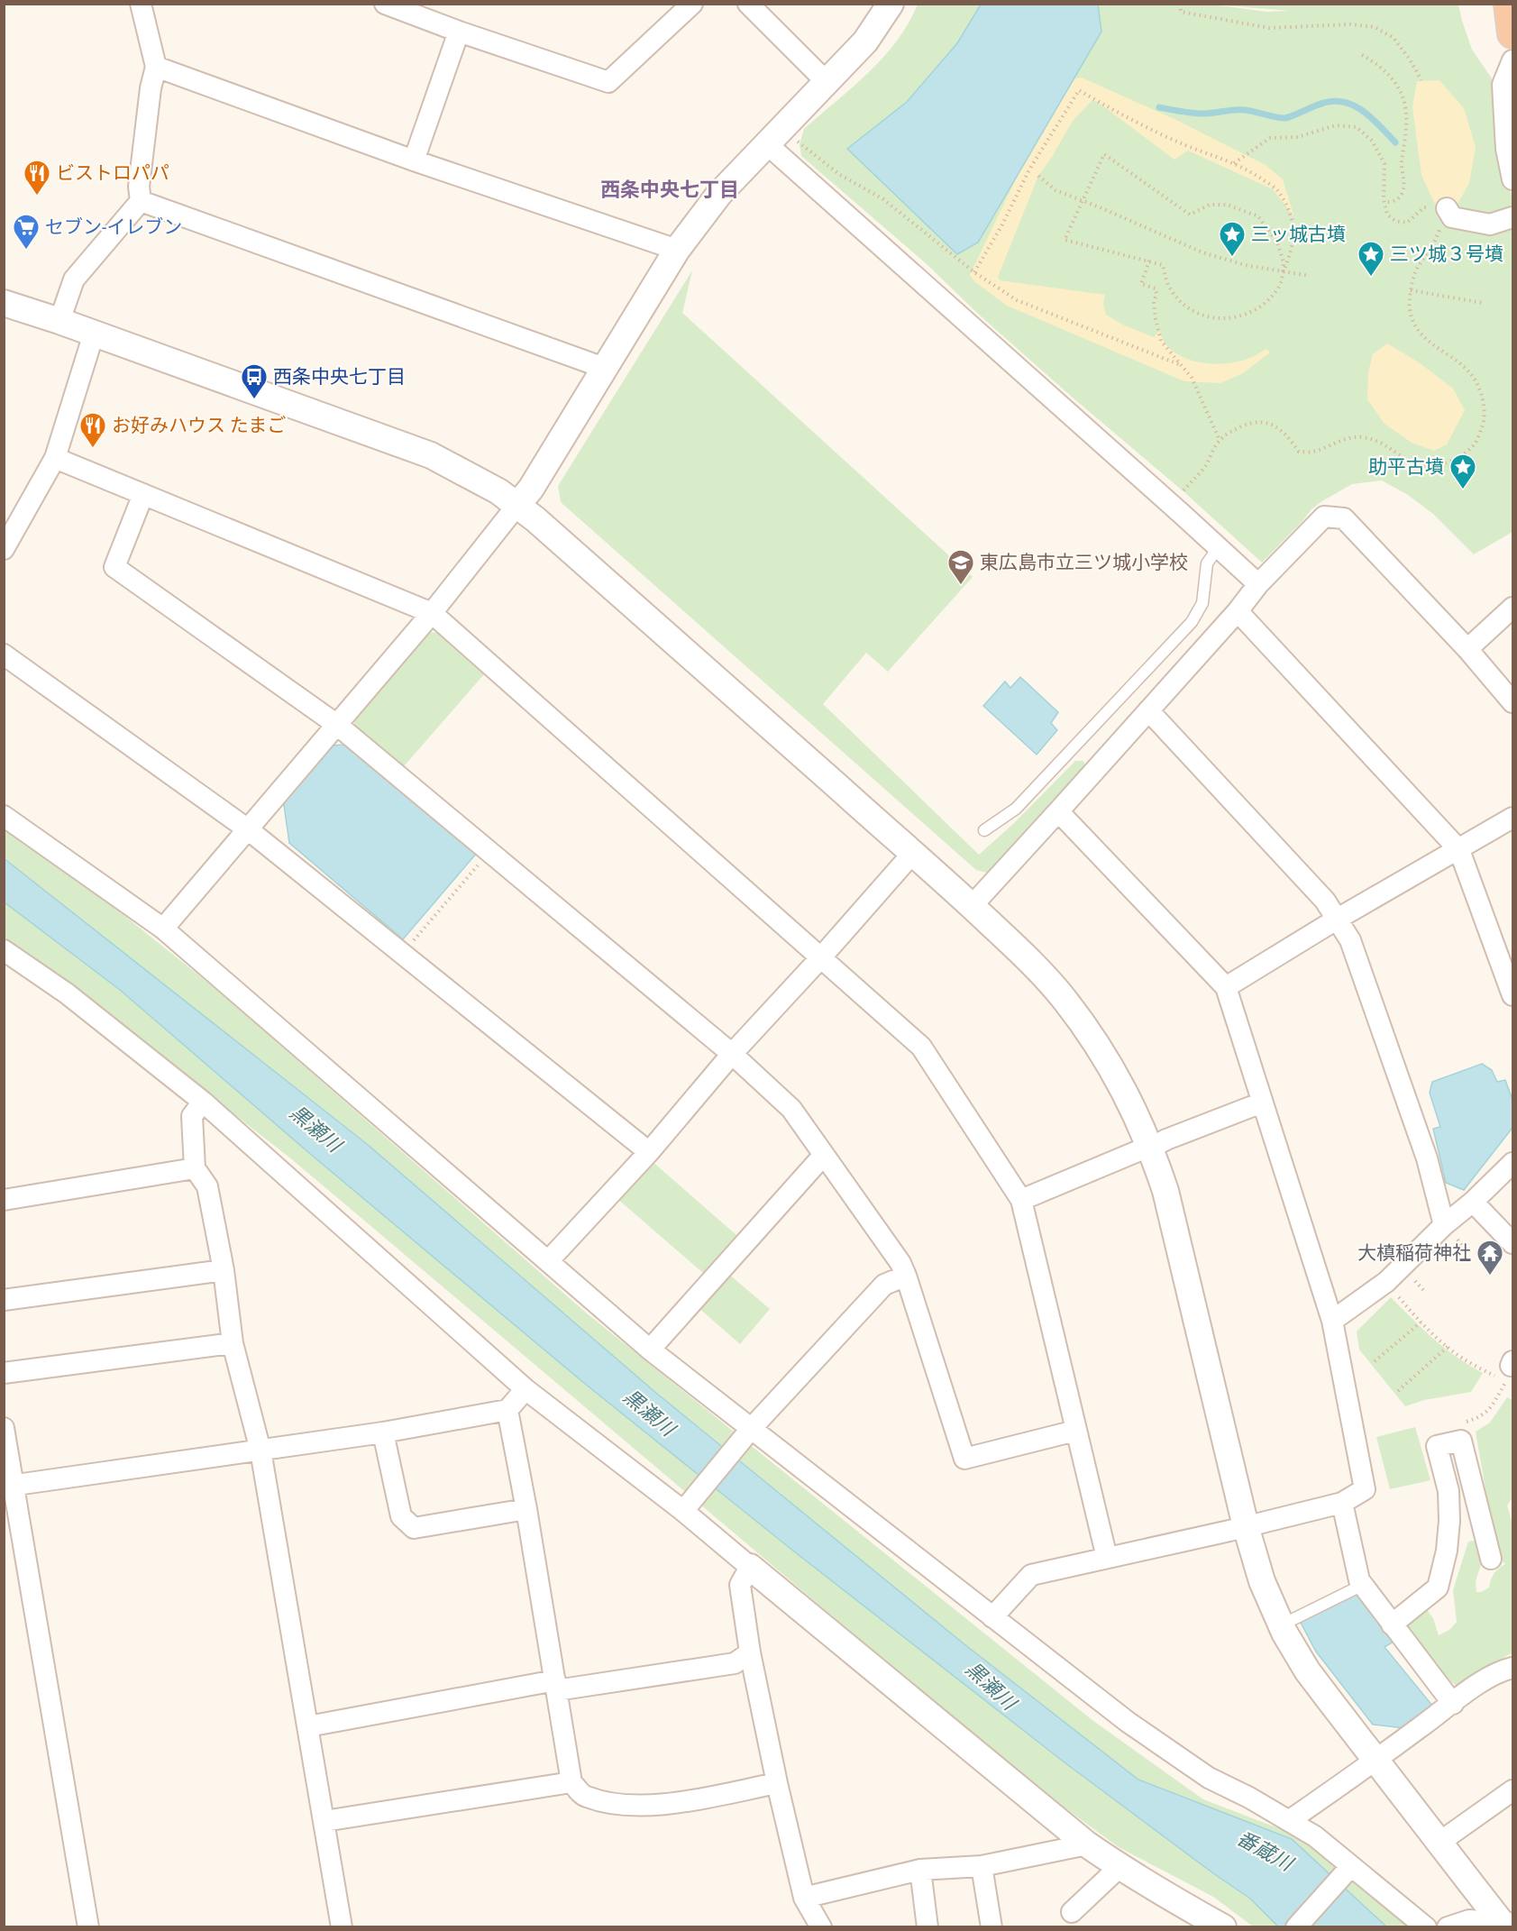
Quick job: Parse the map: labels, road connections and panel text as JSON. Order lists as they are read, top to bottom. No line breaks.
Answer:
{"districts":["西条中央七丁目"],"water":["黒瀬川","番蔵川"],"places":{"restaurant":["ビストロパパ","お好みハウス たまご"],"supermarket":["セブン-イレブン"],"place":["三ッ城古墳","三ツ城３号墳","助平古墳"],"bus stop":["西条中央七丁目"],"school or university":["東広島市立三ツ城小学校"],"temple":["大槙稲荷神社"]}}
